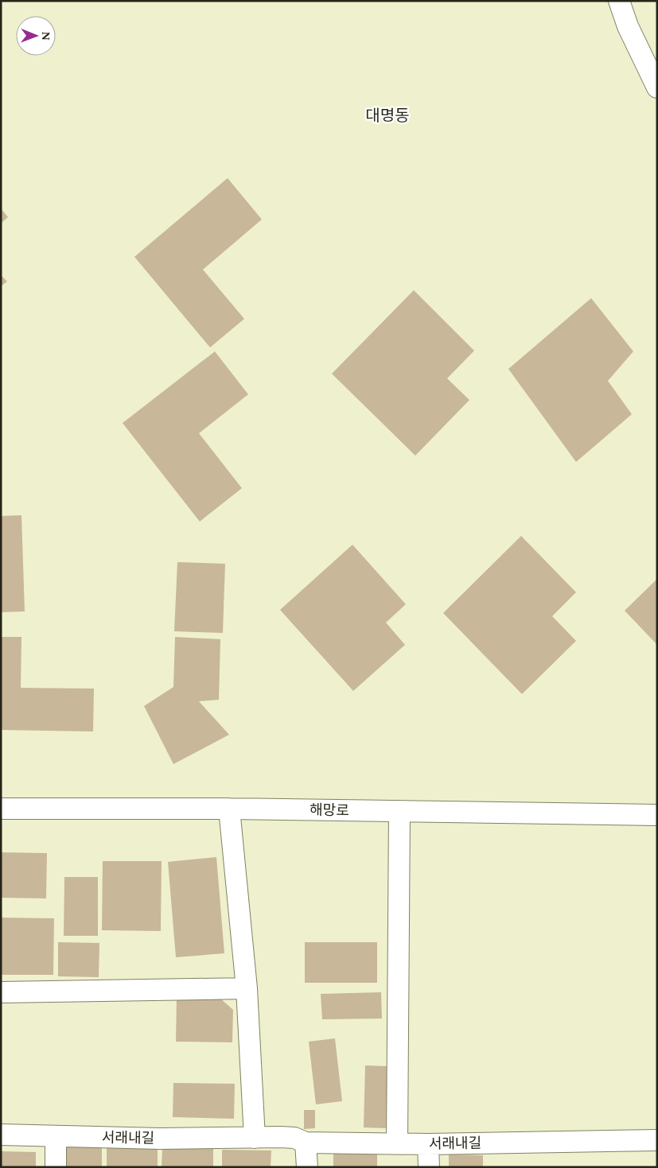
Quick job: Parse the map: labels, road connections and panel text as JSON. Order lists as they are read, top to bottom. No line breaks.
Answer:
{"streets":{"street":["해망로","서래내길"]},"districts":["대명동"],"north":"right"}
